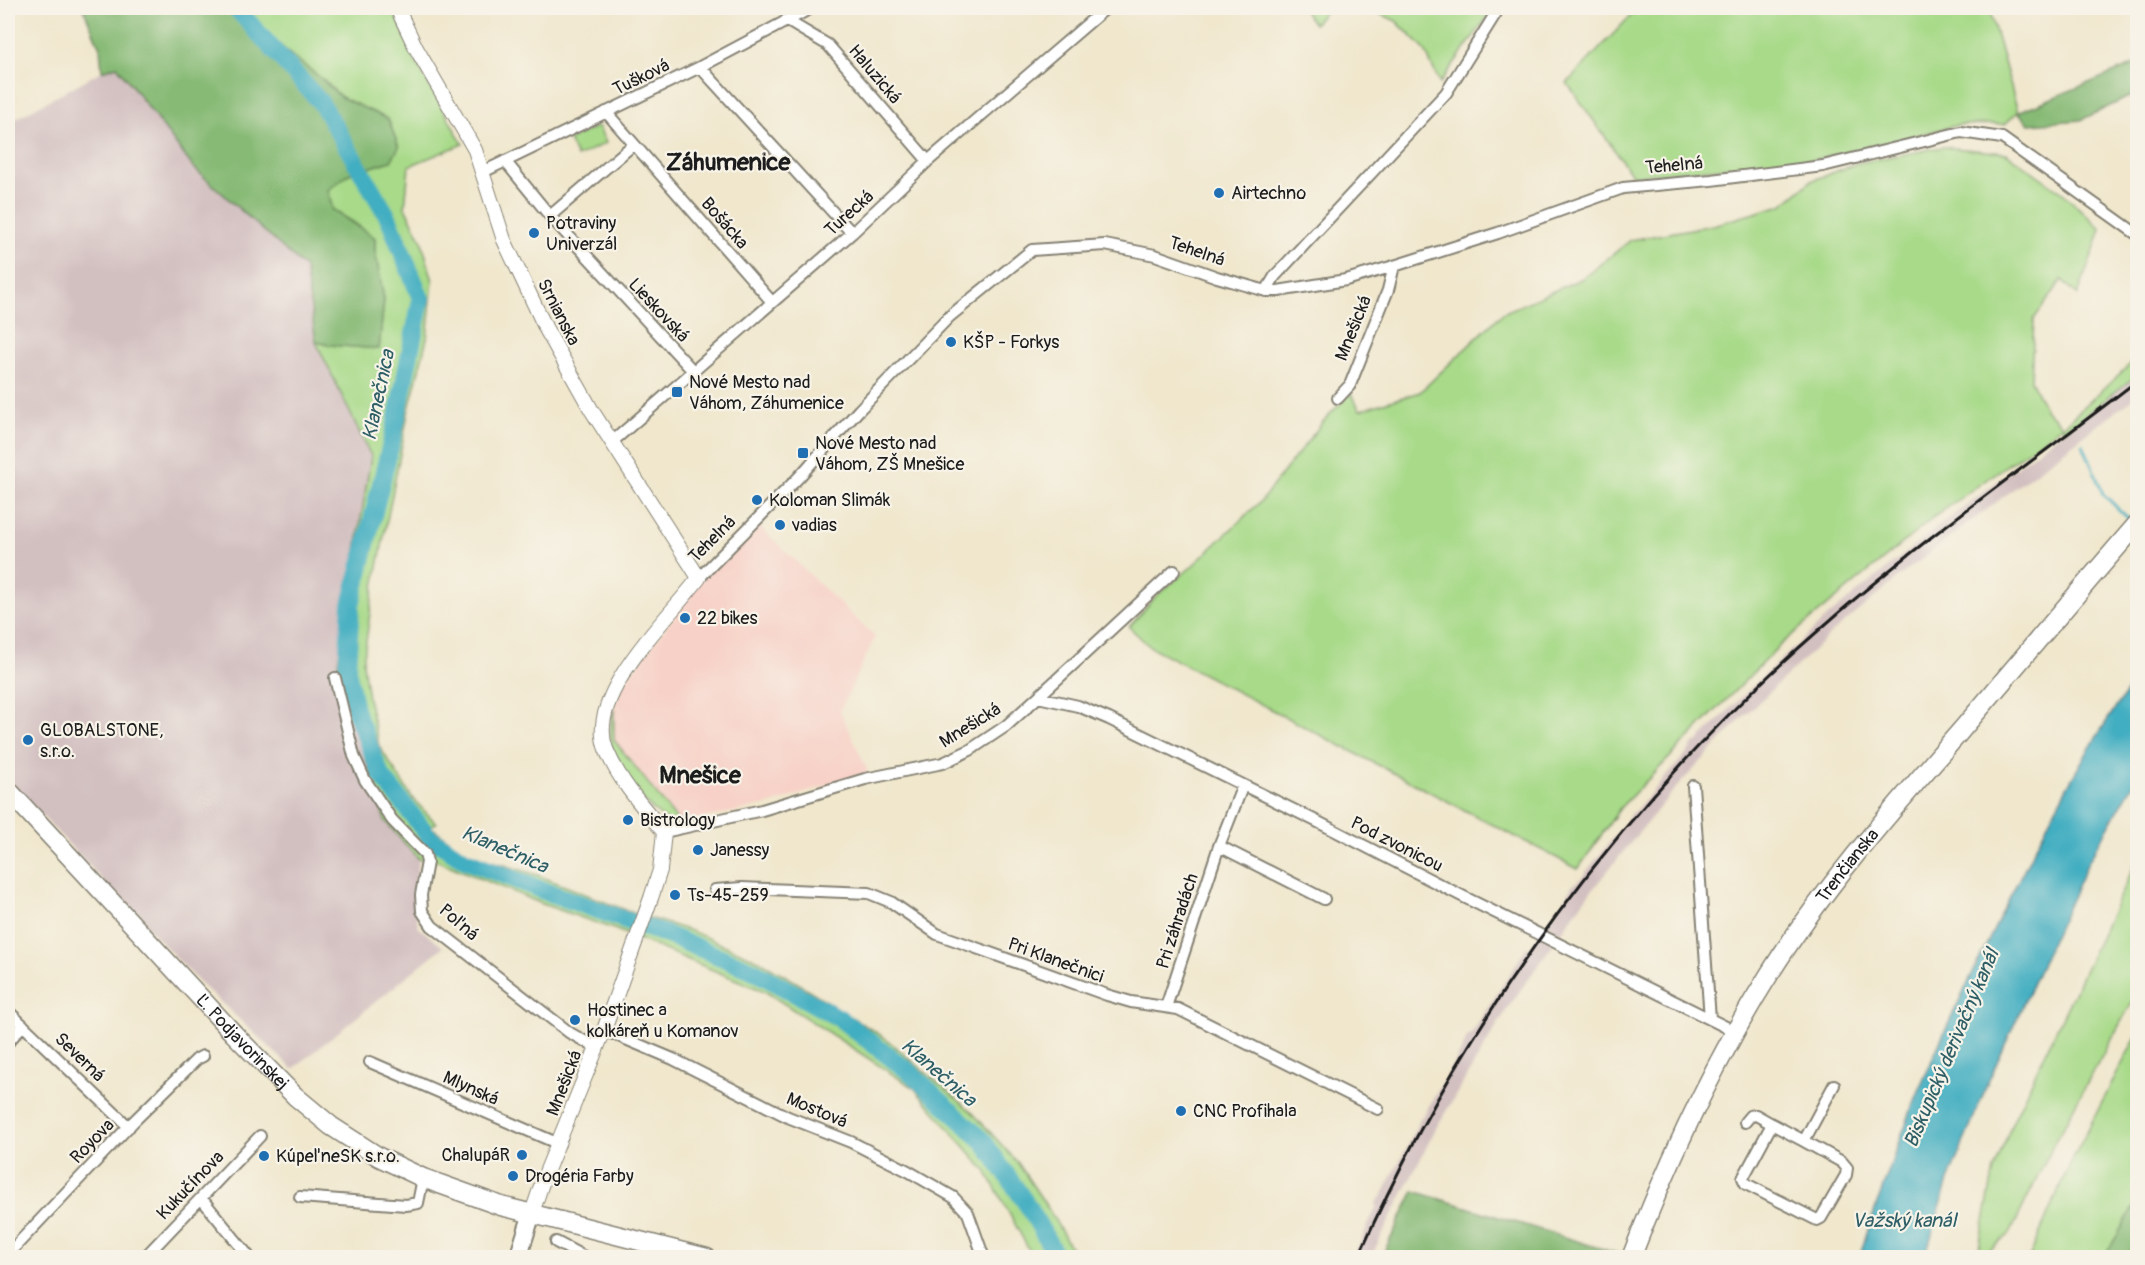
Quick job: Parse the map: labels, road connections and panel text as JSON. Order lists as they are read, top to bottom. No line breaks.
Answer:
{"streets":{"main road":["Trenčianska","Ľ. Podjavorinskej"],"street":["Haluzická","Tušková","Tehelná","Turecká","Bošácka","Lieskovská","Srnianska","Mnešická","Pod zvonicou","Pri záhradách","Poľná","Pri Klanečnici","Severná","Mlynská","Mostová","Royova","Kukučínova"]},"crossings":[["Haluzická","Tušková"],["Haluzická","Turecká"],["Tušková","Bošácka"],["Tušková","Lieskovská"],["Tušková","Srnianska"],["Tehelná","Srnianska"],["Tehelná","Mnešická"],["Turecká","Bošácka"],["Turecká","Lieskovská"],["Turecká","Srnianska"],["Mnešická","Pod zvonicou"],["Mnešická","Poľná"],["Mnešická","Ľ. Podjavorinskej"],["Mnešická","Mlynská"],["Mnešická","Mostová"],["Pod zvonicou","Trenčianska"],["Pod zvonicou","Pri záhradách"],["Pri záhradách","Pri Klanečnici"],["Severná","Royova"]],"districts":["Záhumenice","Mnešice"],"water":["Klanečnica","Biskupický derivačný kanál","Važský kanál"],"places":{"other":["Airtechno","Potraviny Univerzál","KŠP - Forkys","Koloman Slimák","vadias","22 bikes","GLOBALSTONE, s.r.o.","Bistrology","Janessy","Ts-45-259","Hostinec a kolkáreň u Komanov","CNC Profihala","ChalupáR","KúpeľneSK s.r.o.","Drogéria Farby"],"transit":["Nové Mesto nad Váhom, Záhumenice","Nové Mesto nad Váhom, ZŠ Mnešice"]}}
